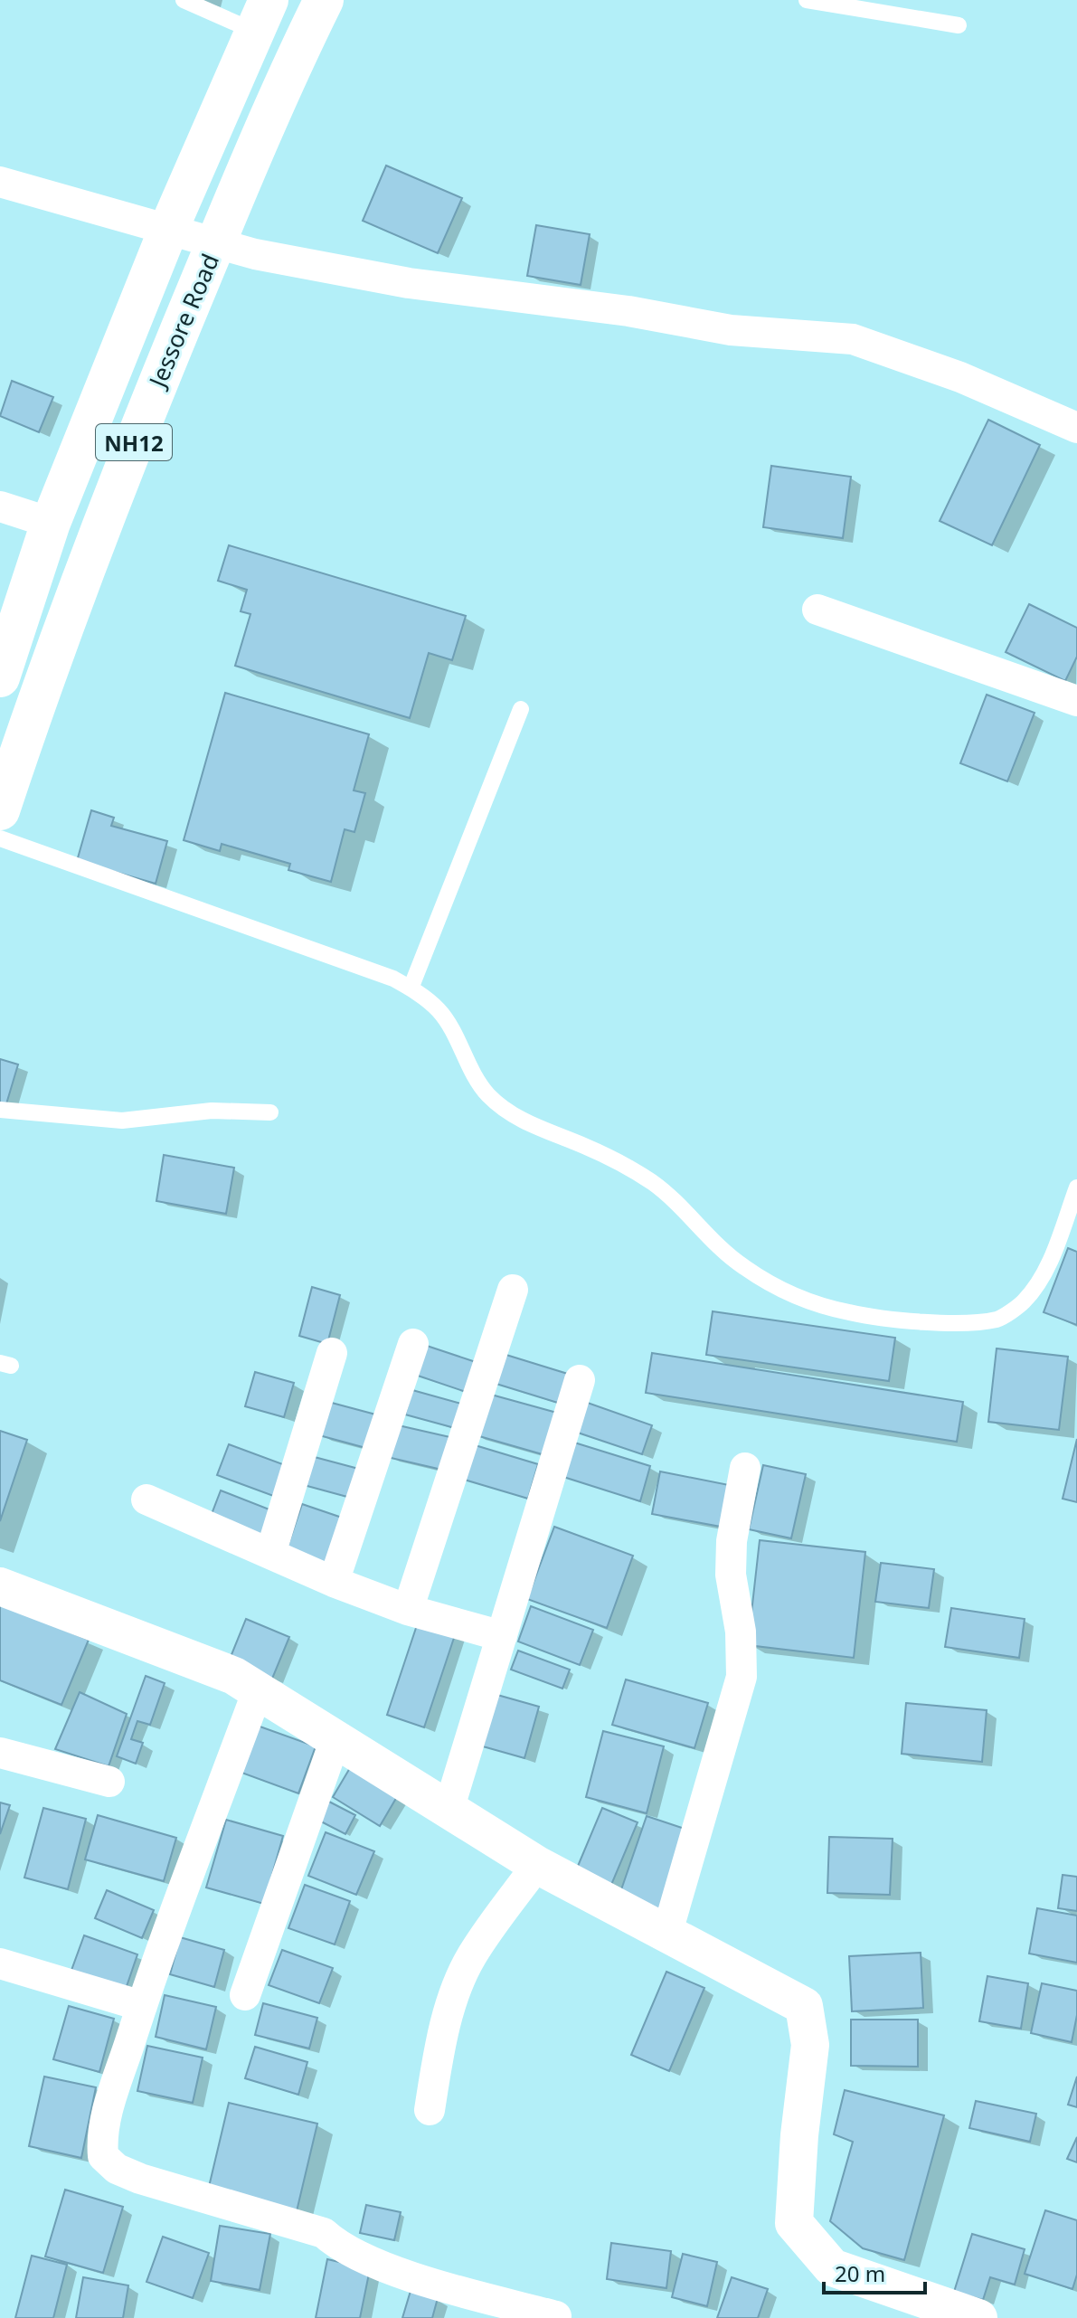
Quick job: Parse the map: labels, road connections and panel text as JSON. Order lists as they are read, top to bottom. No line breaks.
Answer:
{"streets":{"highway":["Jessore Road","NH12"]},"scale_bar":"20 m"}
